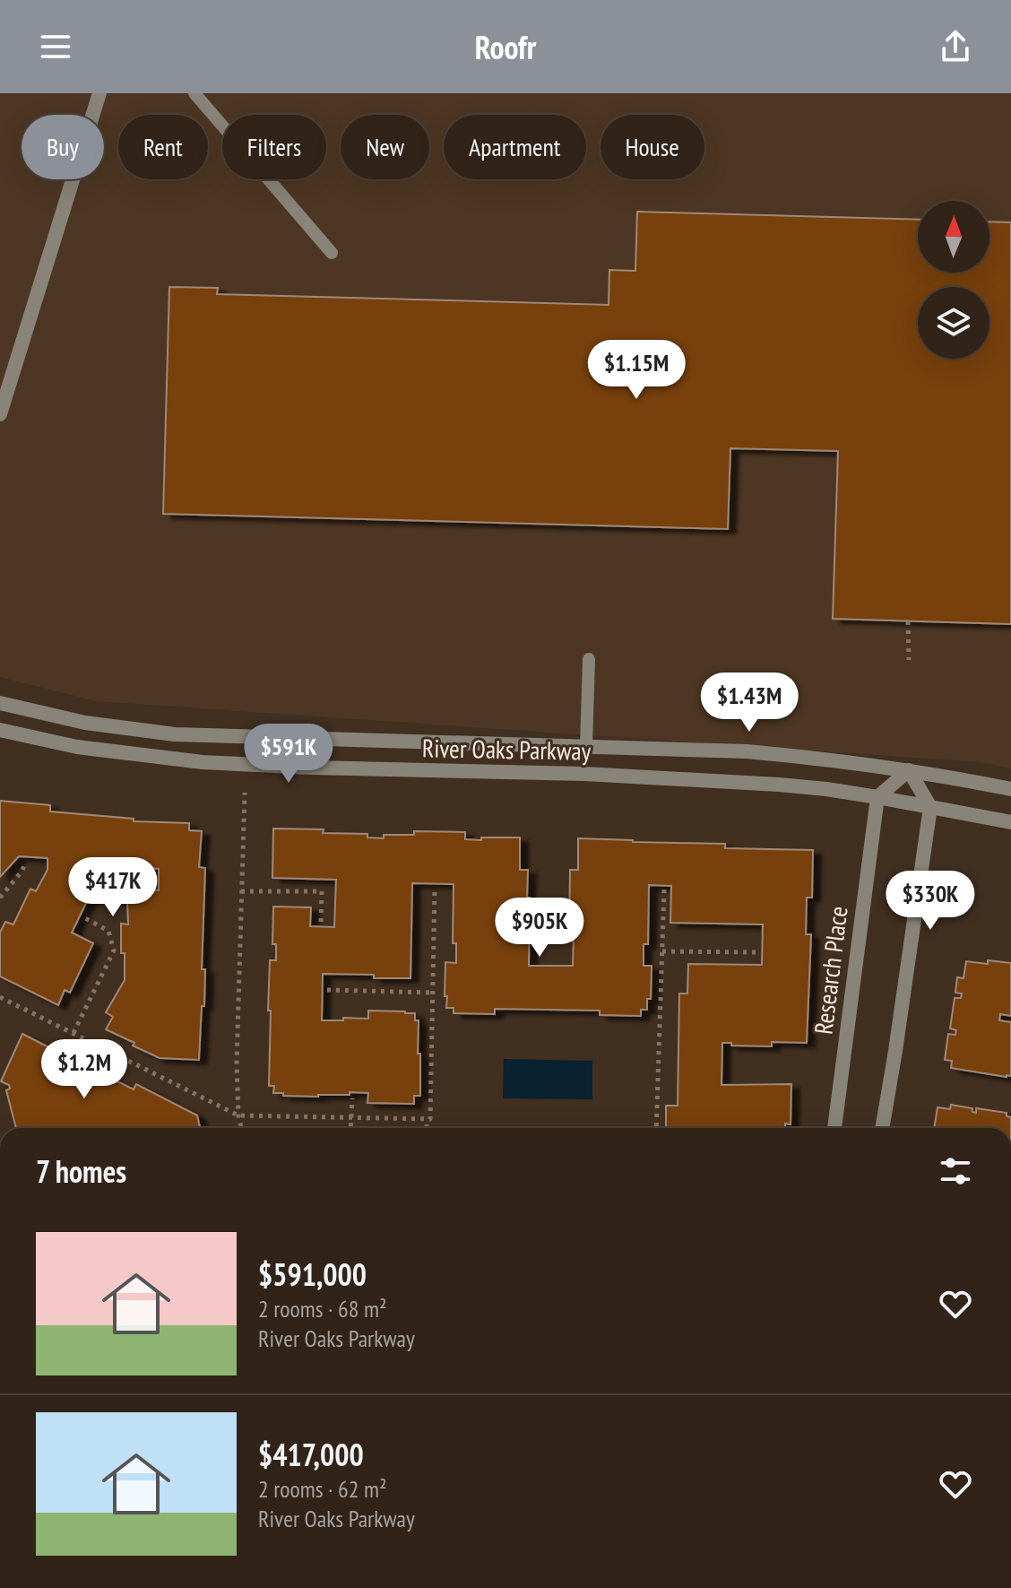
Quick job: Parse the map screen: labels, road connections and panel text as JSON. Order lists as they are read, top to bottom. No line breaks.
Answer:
{"streets":{"street":["River Oaks Parkway","Research Place"]},"crossings":[["River Oaks Parkway","Research Place"]],"north":"top","page":{"header":"Roofr","chip":["Buy","Rent","Filters","New","Apartment","House"],"price":["$1.15M","$1.43M","$591K","$417K","$330K","$905K","$1.2M"],"heading":"7 homes","list":[{"name":"$591,000","note":"2 rooms · 68 m² · River Oaks Parkway"},{"name":"$417,000","note":"2 rooms · 62 m² · River Oaks Parkway"}]}}
